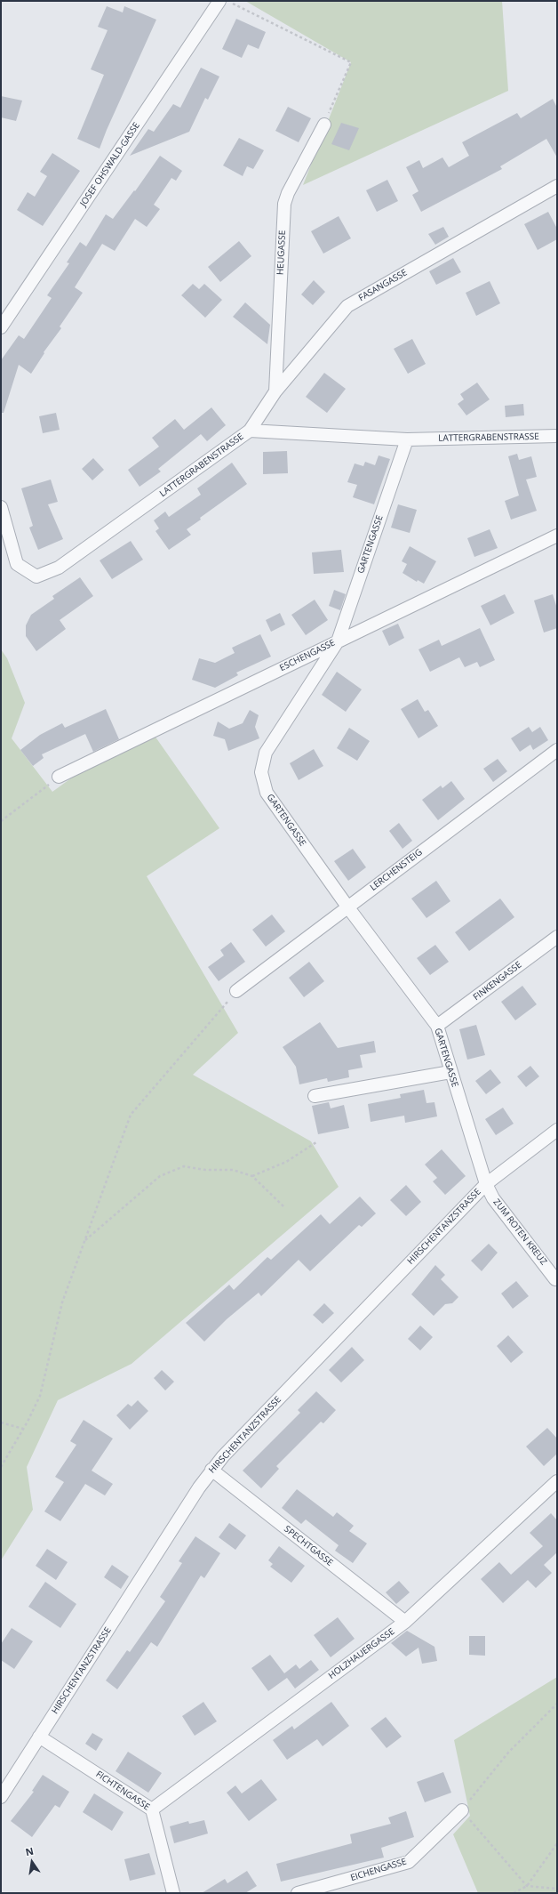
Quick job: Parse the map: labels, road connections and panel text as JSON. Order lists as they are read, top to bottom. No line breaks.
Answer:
{"streets":{"street":["JOSEF OHSWALD-GASSE","HEUGASSE","FASANGASSE","LATTERGRABENSTRASSE","GARTENGASSE","ESCHENGASSE","LERCHENSTEIG","FINKENGASSE","HIRSCHENTANZSTRASSE","ZUM ROTEN KREUZ","SPECHTGASSE","HOLZHAUERGASSE","FICHTENGASSE","EICHENGASSE"]},"crossings":[["HEUGASSE","FASANGASSE"],["FASANGASSE","LATTERGRABENSTRASSE"],["LATTERGRABENSTRASSE","GARTENGASSE"],["GARTENGASSE","ESCHENGASSE"],["GARTENGASSE","LERCHENSTEIG"],["GARTENGASSE","FINKENGASSE"],["GARTENGASSE","HIRSCHENTANZSTRASSE"],["GARTENGASSE","ZUM ROTEN KREUZ"],["HIRSCHENTANZSTRASSE","ZUM ROTEN KREUZ"],["HIRSCHENTANZSTRASSE","SPECHTGASSE"],["HIRSCHENTANZSTRASSE","FICHTENGASSE"],["SPECHTGASSE","HOLZHAUERGASSE"],["HOLZHAUERGASSE","FICHTENGASSE"]],"north":"top"}
